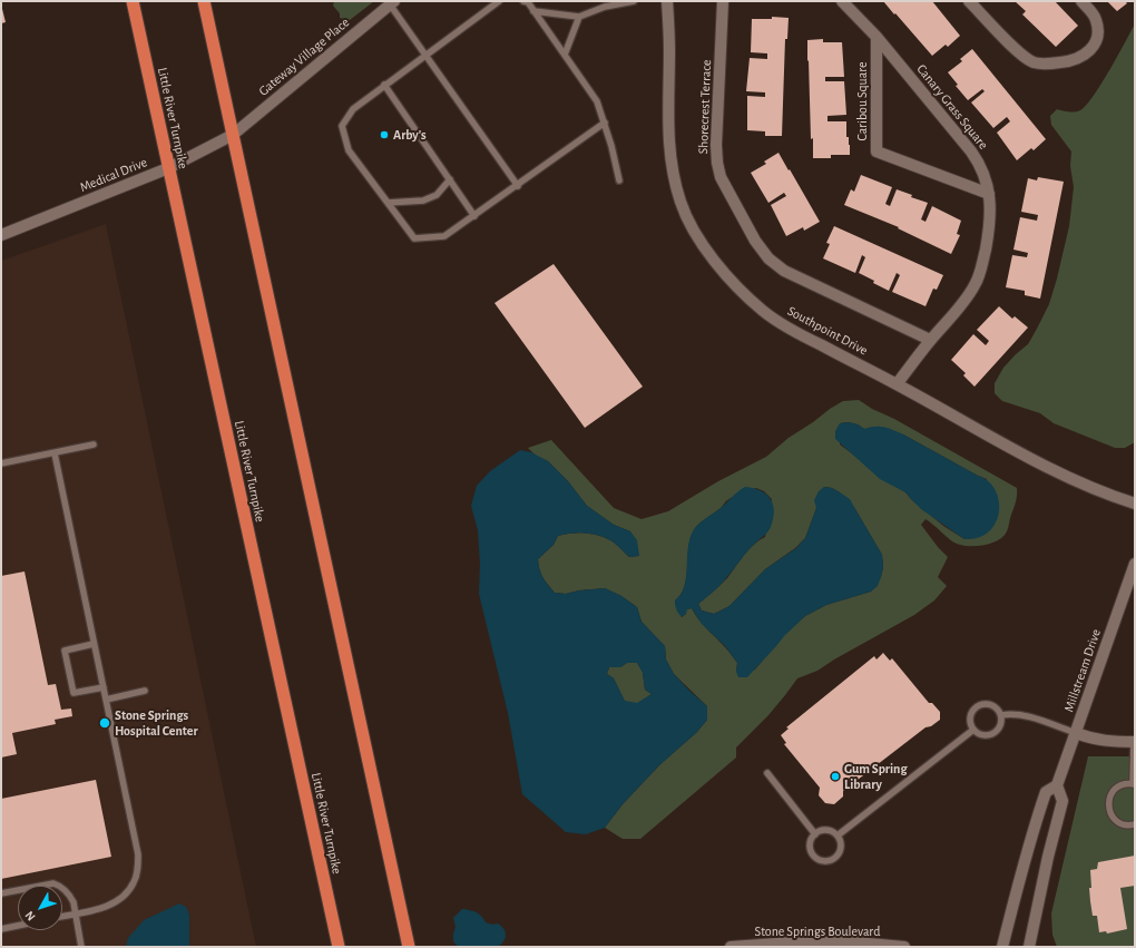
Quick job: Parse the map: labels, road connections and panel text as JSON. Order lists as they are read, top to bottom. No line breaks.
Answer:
{"streets":{"highway":["Little River Turnpike"],"street":["Gateway Village Place","Caribou Square","Shorecrest Terrace","Canary Grass Square","Medical Drive","Southpoint Drive","Millstream Drive","Stone Springs Boulevard"]},"crossings":[["Gateway Village Place","Medical Drive"],["Caribou Square","Canary Grass Square"],["Shorecrest Terrace","Canary Grass Square"],["Canary Grass Square","Southpoint Drive"],["Little River Turnpike","Medical Drive"]],"places":["Arby's","Stone Springs Hospital Center","Gum Spring Library"],"north":"bottom left"}
